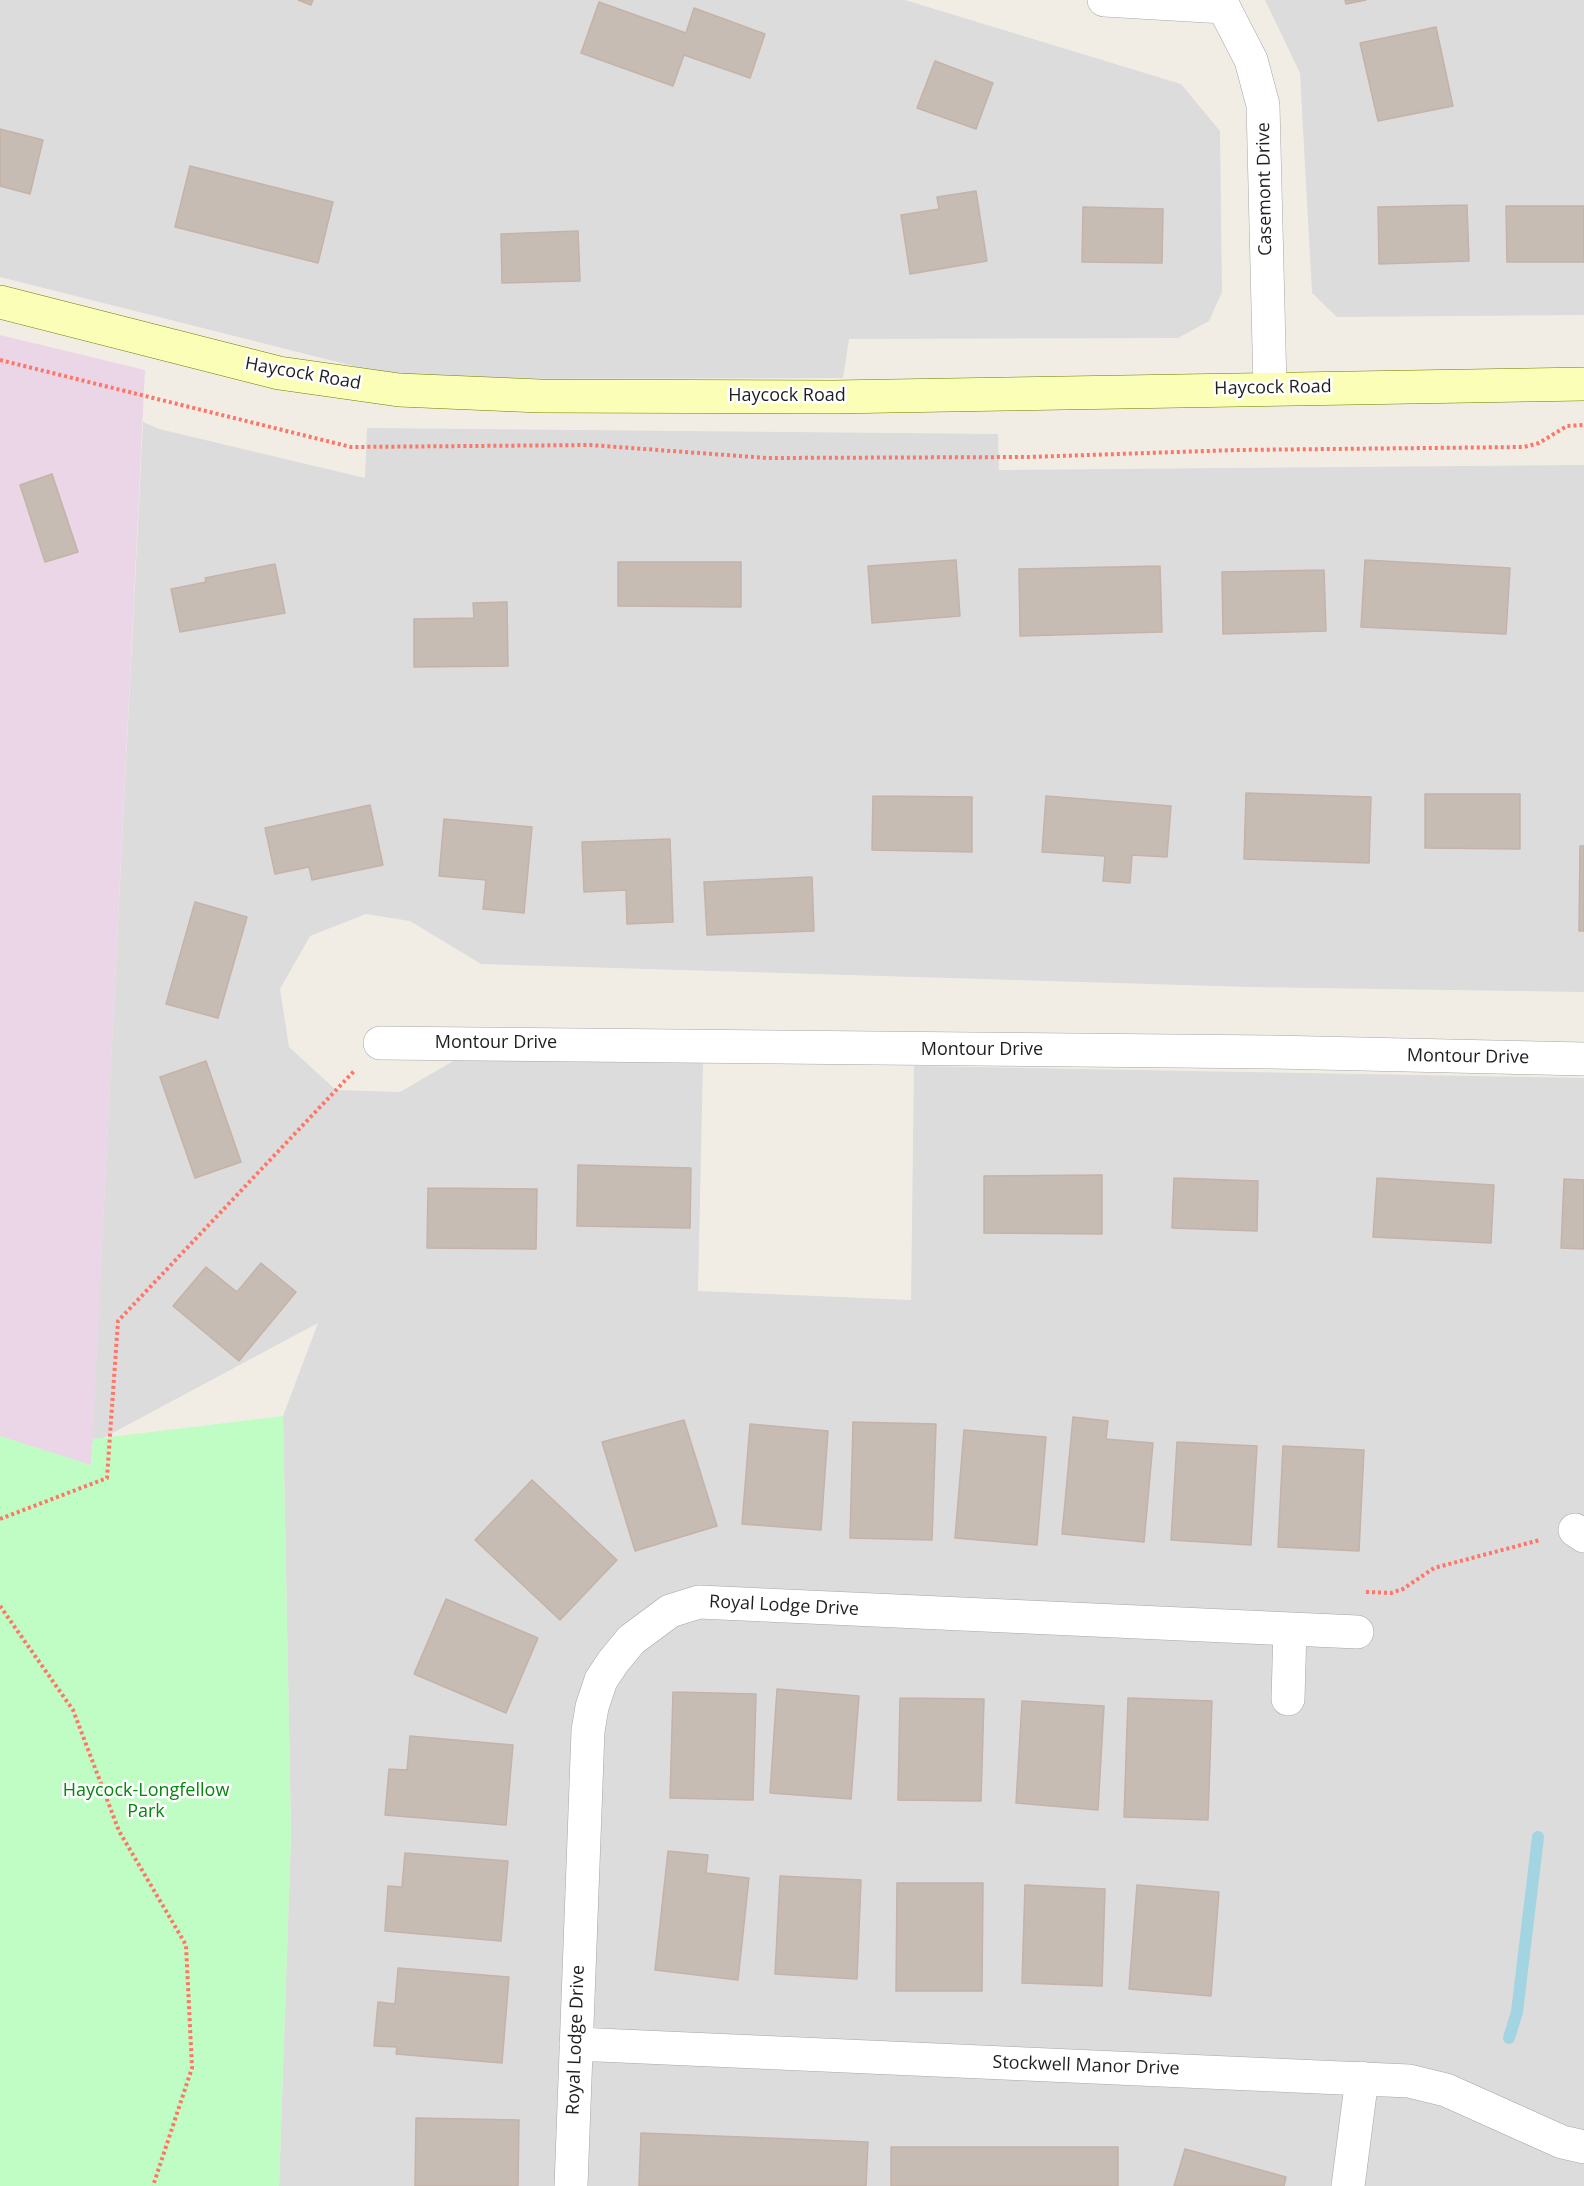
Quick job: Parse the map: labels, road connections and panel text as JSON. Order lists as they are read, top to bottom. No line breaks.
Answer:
{"streets":{"main road":["Haycock Road"],"street":["Casemont Drive","Montour Drive","Royal Lodge Drive","Stockwell Manor Drive"]},"crossings":[["Casemont Drive","Haycock Road"],["Royal Lodge Drive","Stockwell Manor Drive"]],"parks":["Haycock-Longfellow Park"]}
